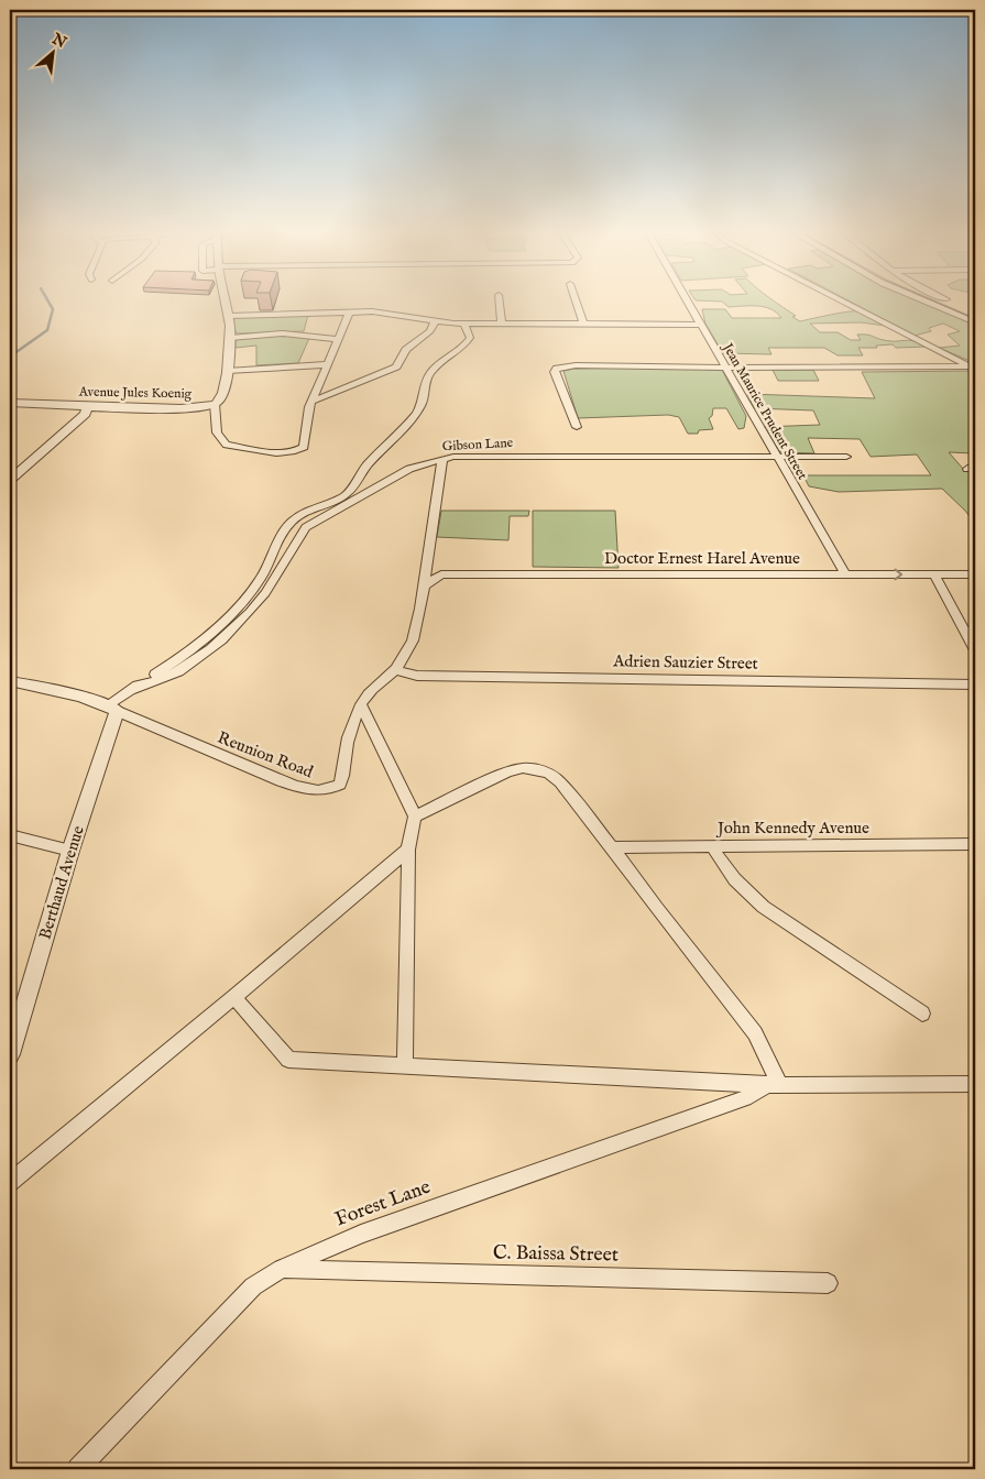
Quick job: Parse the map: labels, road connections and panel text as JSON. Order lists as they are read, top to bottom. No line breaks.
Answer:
{"streets":{"street":["Avenue Jules Koenig","Jean Maurice Prudent Street","Gibson Lane","Doctor Ernest Harel Avenue","Adrien Sauzier Street","Reunion Road","John Kennedy Avenue","Berthaud Avenue","Forest Lane","C. Baissa Street"]},"crossings":[["Jean Maurice Prudent Street","Gibson Lane"],["Jean Maurice Prudent Street","Doctor Ernest Harel Avenue"],["Gibson Lane","Reunion Road"],["Doctor Ernest Harel Avenue","Reunion Road"],["Adrien Sauzier Street","Reunion Road"],["Reunion Road","Berthaud Avenue"],["Forest Lane","C. Baissa Street"]],"north":"top right"}
